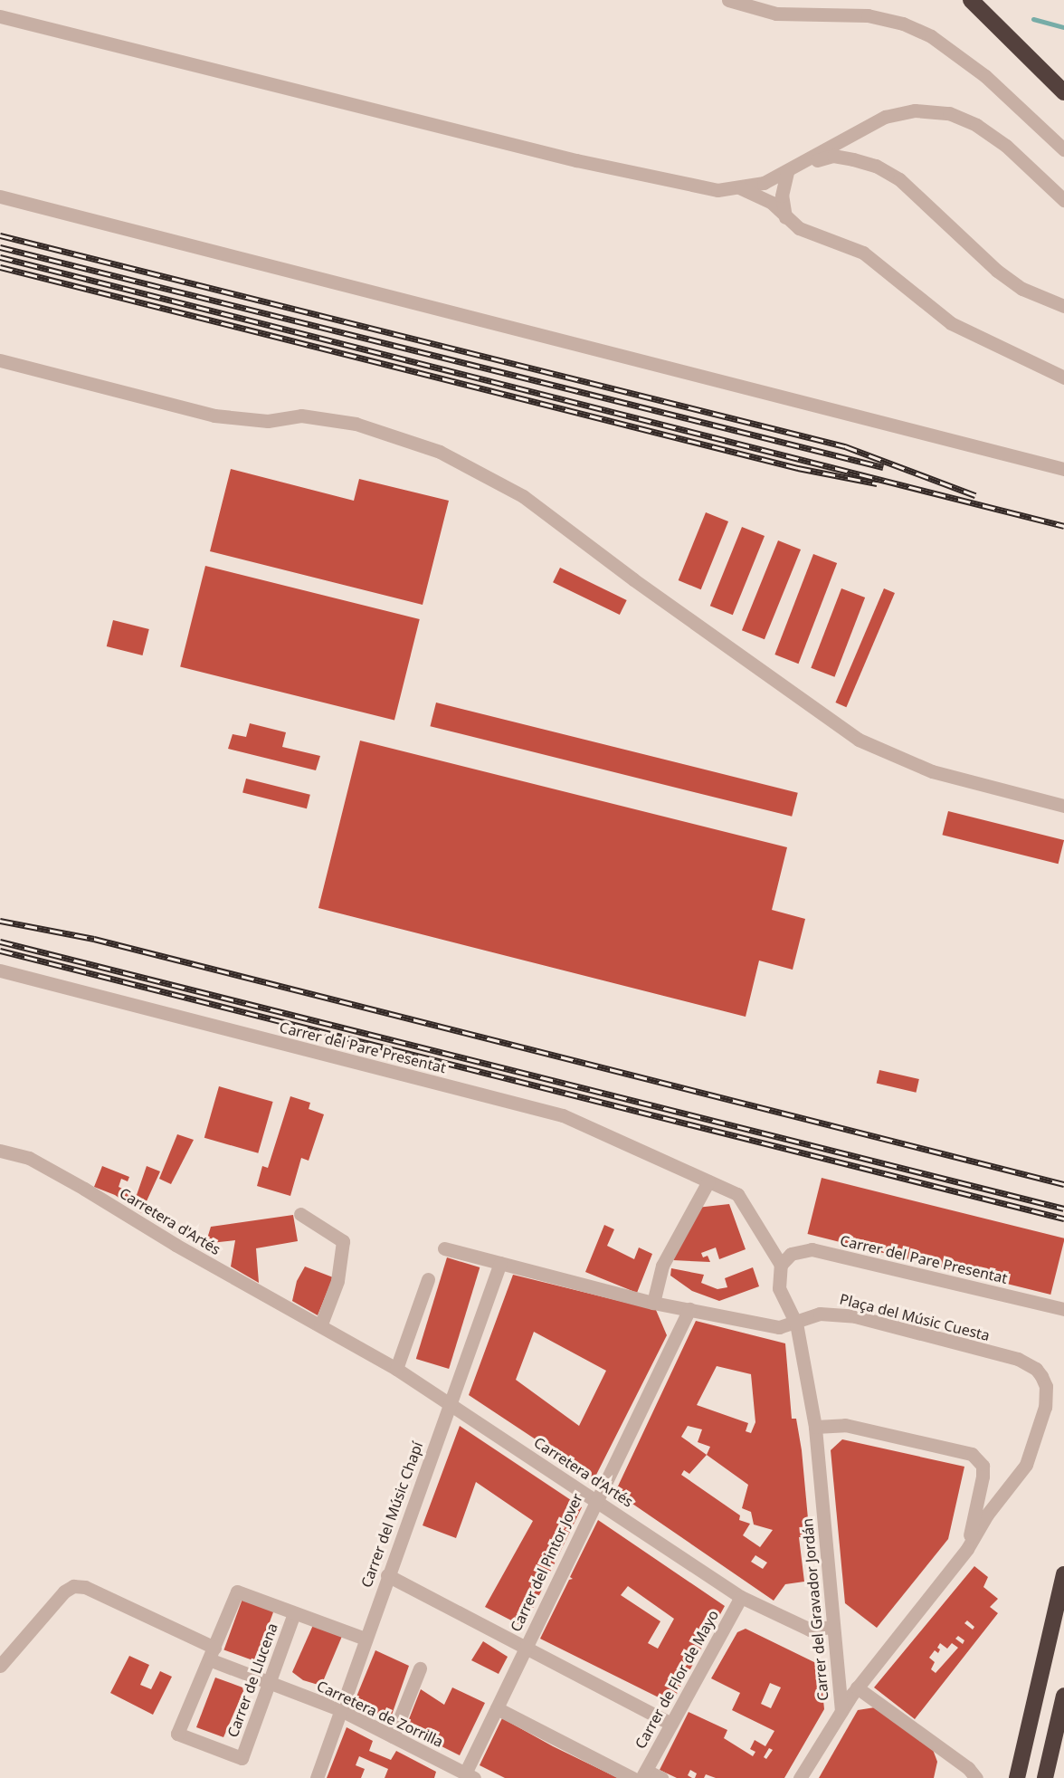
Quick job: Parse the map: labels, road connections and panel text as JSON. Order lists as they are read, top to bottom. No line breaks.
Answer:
{"streets":{"street":["Carrer del Pare Presentat","Carretera d'Artés","Plaça del Músic Cuesta","Carrer del Músic Chapí","Carrer del Pintor Jover","Carrer del Gravador Jordán","Carrer de Flor de Mayo","Carrer de Llucena","Carretera de Zorrilla"]},"crossings":[["Carretera d'Artés","Carrer del Músic Chapí"],["Carretera d'Artés","Carrer del Pintor Jover"],["Carretera d'Artés","Carrer del Gravador Jordán"],["Carretera d'Artés","Carrer de Flor de Mayo"],["Carrer del Músic Chapí","Carretera de Zorrilla"],["Carrer del Pintor Jover","Carretera de Zorrilla"],["Carrer de Llucena","Carretera de Zorrilla"]]}
